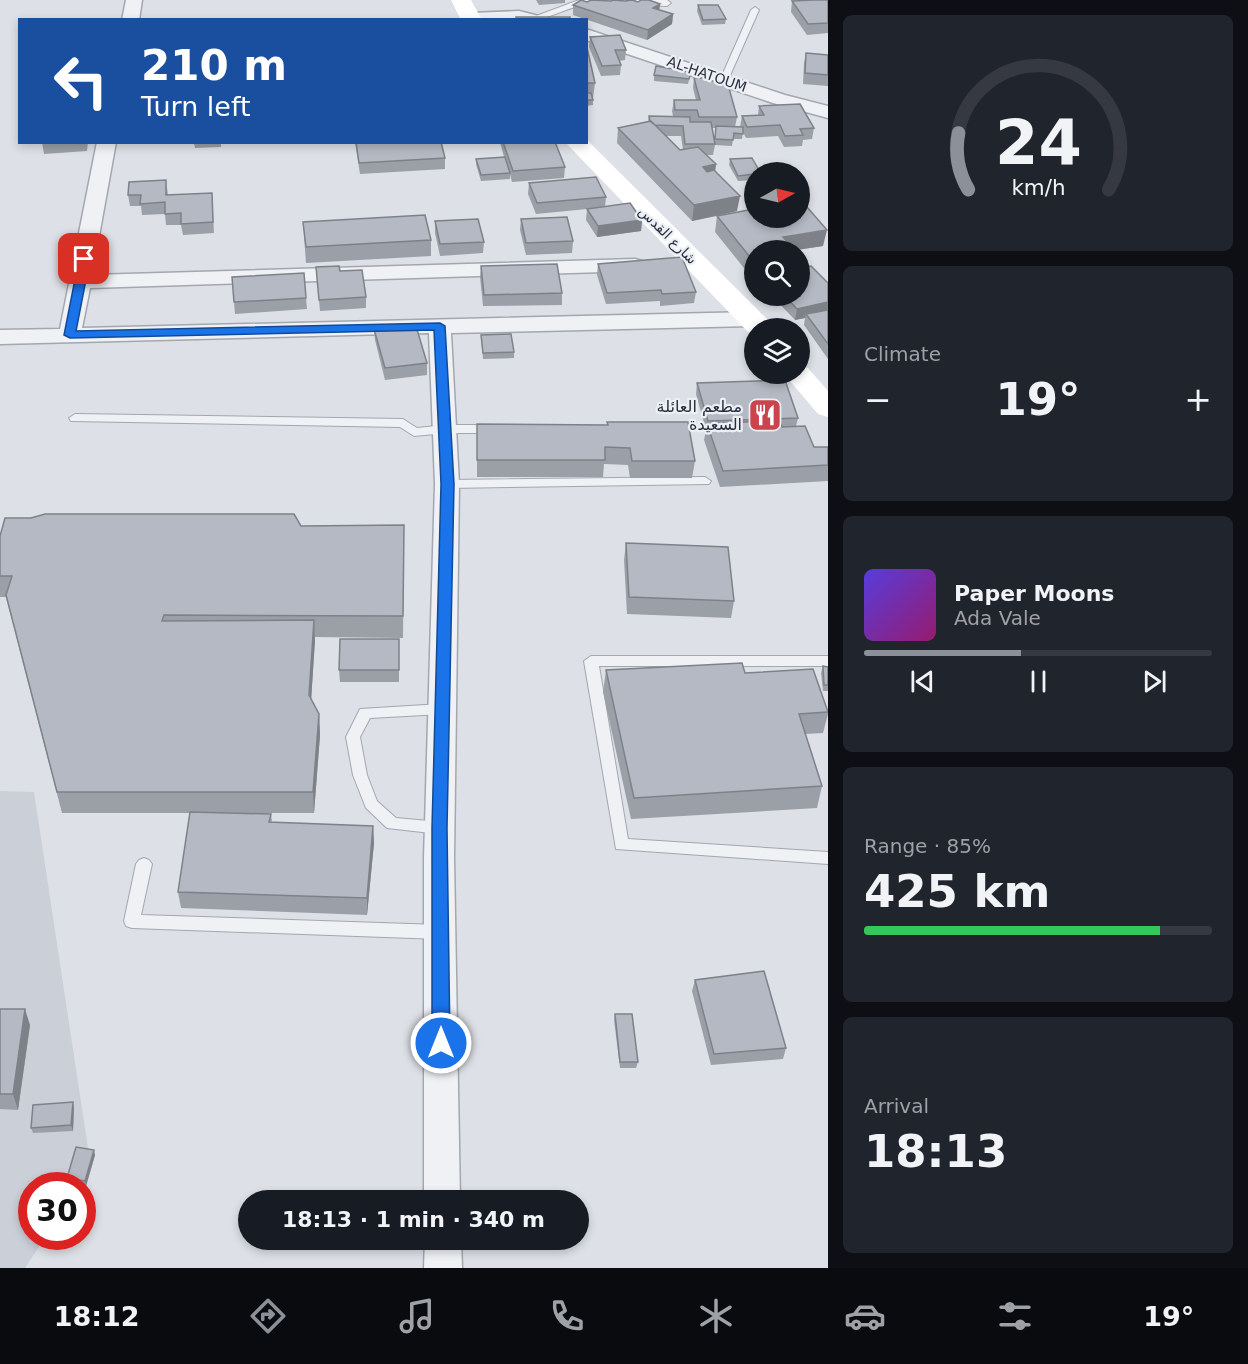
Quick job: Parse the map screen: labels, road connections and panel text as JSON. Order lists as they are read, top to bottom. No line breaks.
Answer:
{"streets":{"main road":["شارع القدس"],"street":["AL-HATOUM"]},"places":{"restaurant":["مطعم العائلة السعيدة"]},"north":"right","page":{"turn":["210 m","Turn left"],"tile":["Climate",["Range · 85%","425 km"],["Arrival","18:13"]],"heat":["−","19°","+"],"song":["Paper Moons","Ada Vale"],"limit":"30","trip":"18:13 · 1 min · 340 m","tabs":["18:12","19°"],"gauge":["24","km/h"]}}
